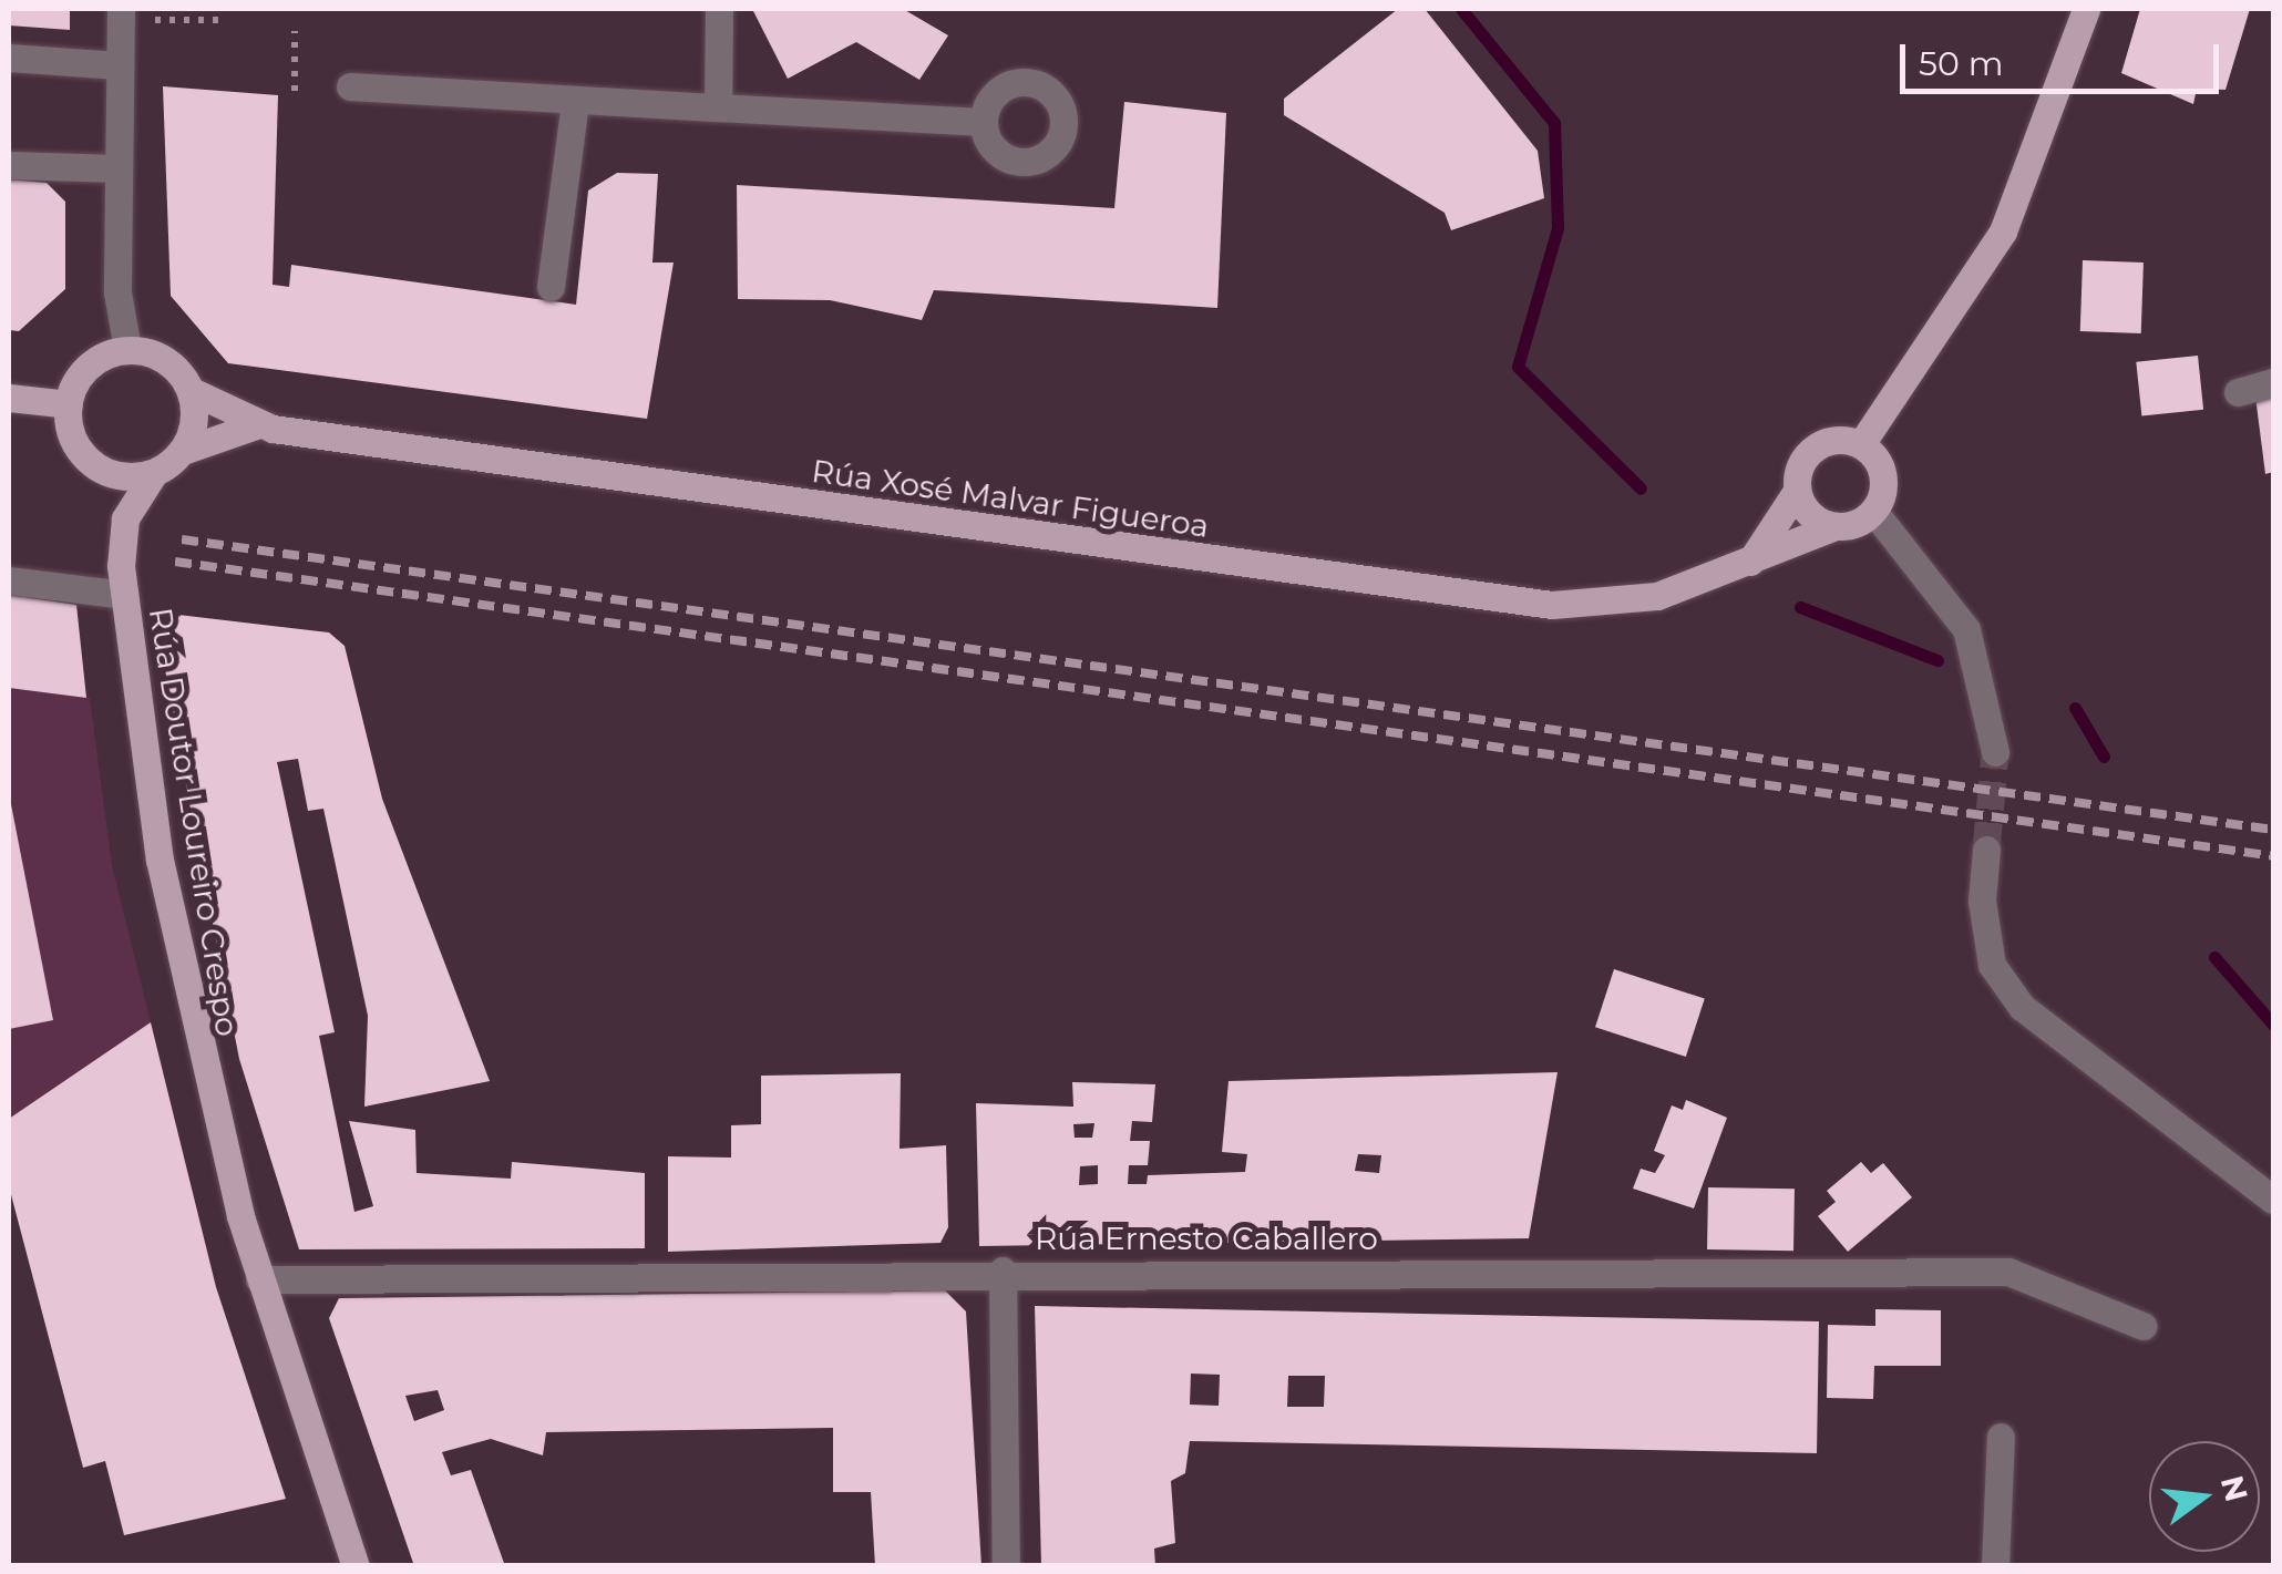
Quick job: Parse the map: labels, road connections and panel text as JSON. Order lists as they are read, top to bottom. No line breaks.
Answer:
{"streets":{"main road":["Rúa Xosé Malvar Figueroa","Rúa Doutor Loureiro Crespo"],"street":["Rúa Ernesto Caballero"]},"crossings":[["Rúa Xosé Malvar Figueroa","Rúa Doutor Loureiro Crespo"],["Rúa Doutor Loureiro Crespo","Rúa Ernesto Caballero"]],"scale_bar":"50 m","north":"right"}
